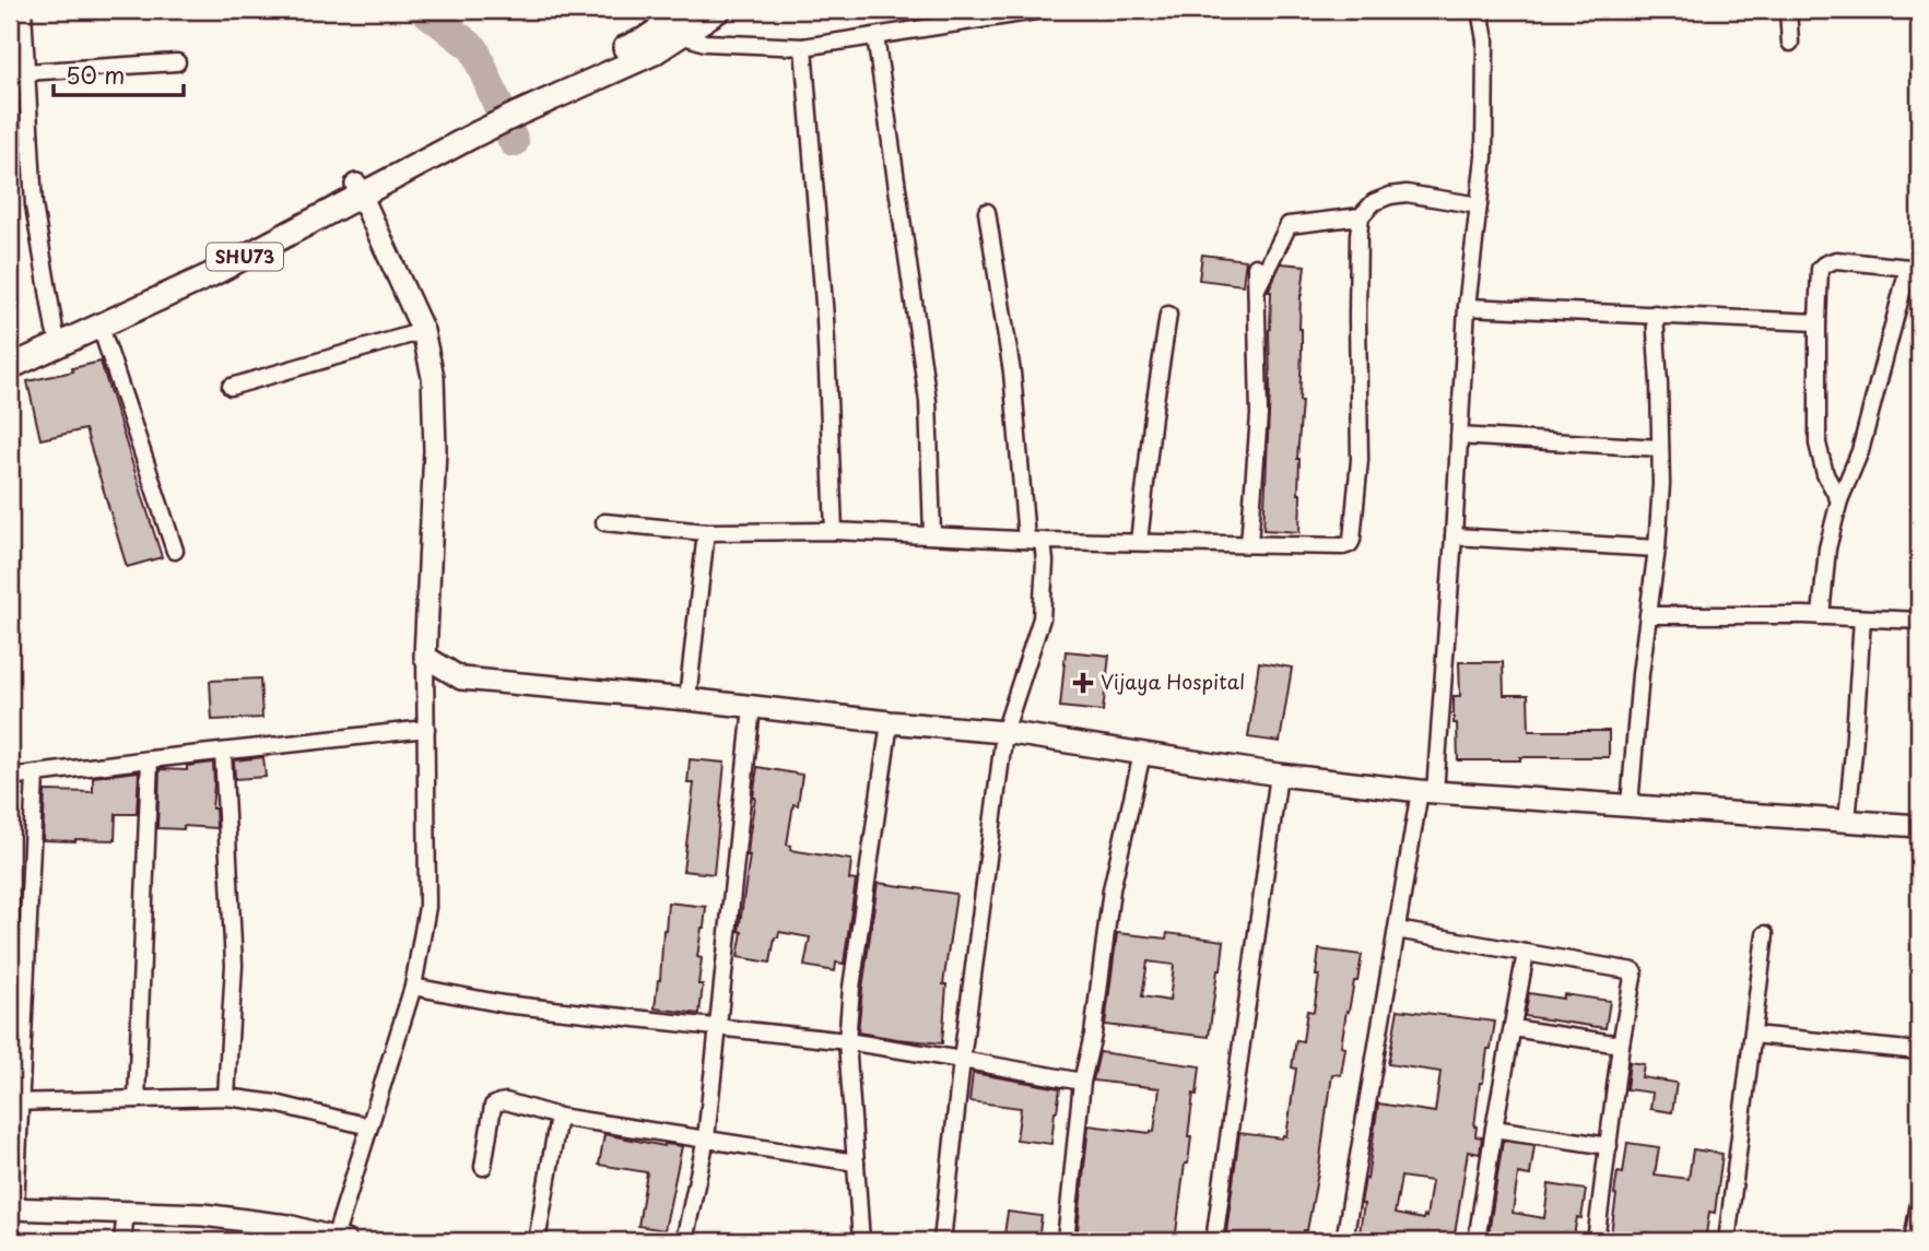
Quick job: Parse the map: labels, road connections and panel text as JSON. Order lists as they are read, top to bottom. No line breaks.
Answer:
{"streets":{"main road":["SHU73"]},"places":{"health":["Vijaya Hospital"]},"scale_bar":"50 m"}
